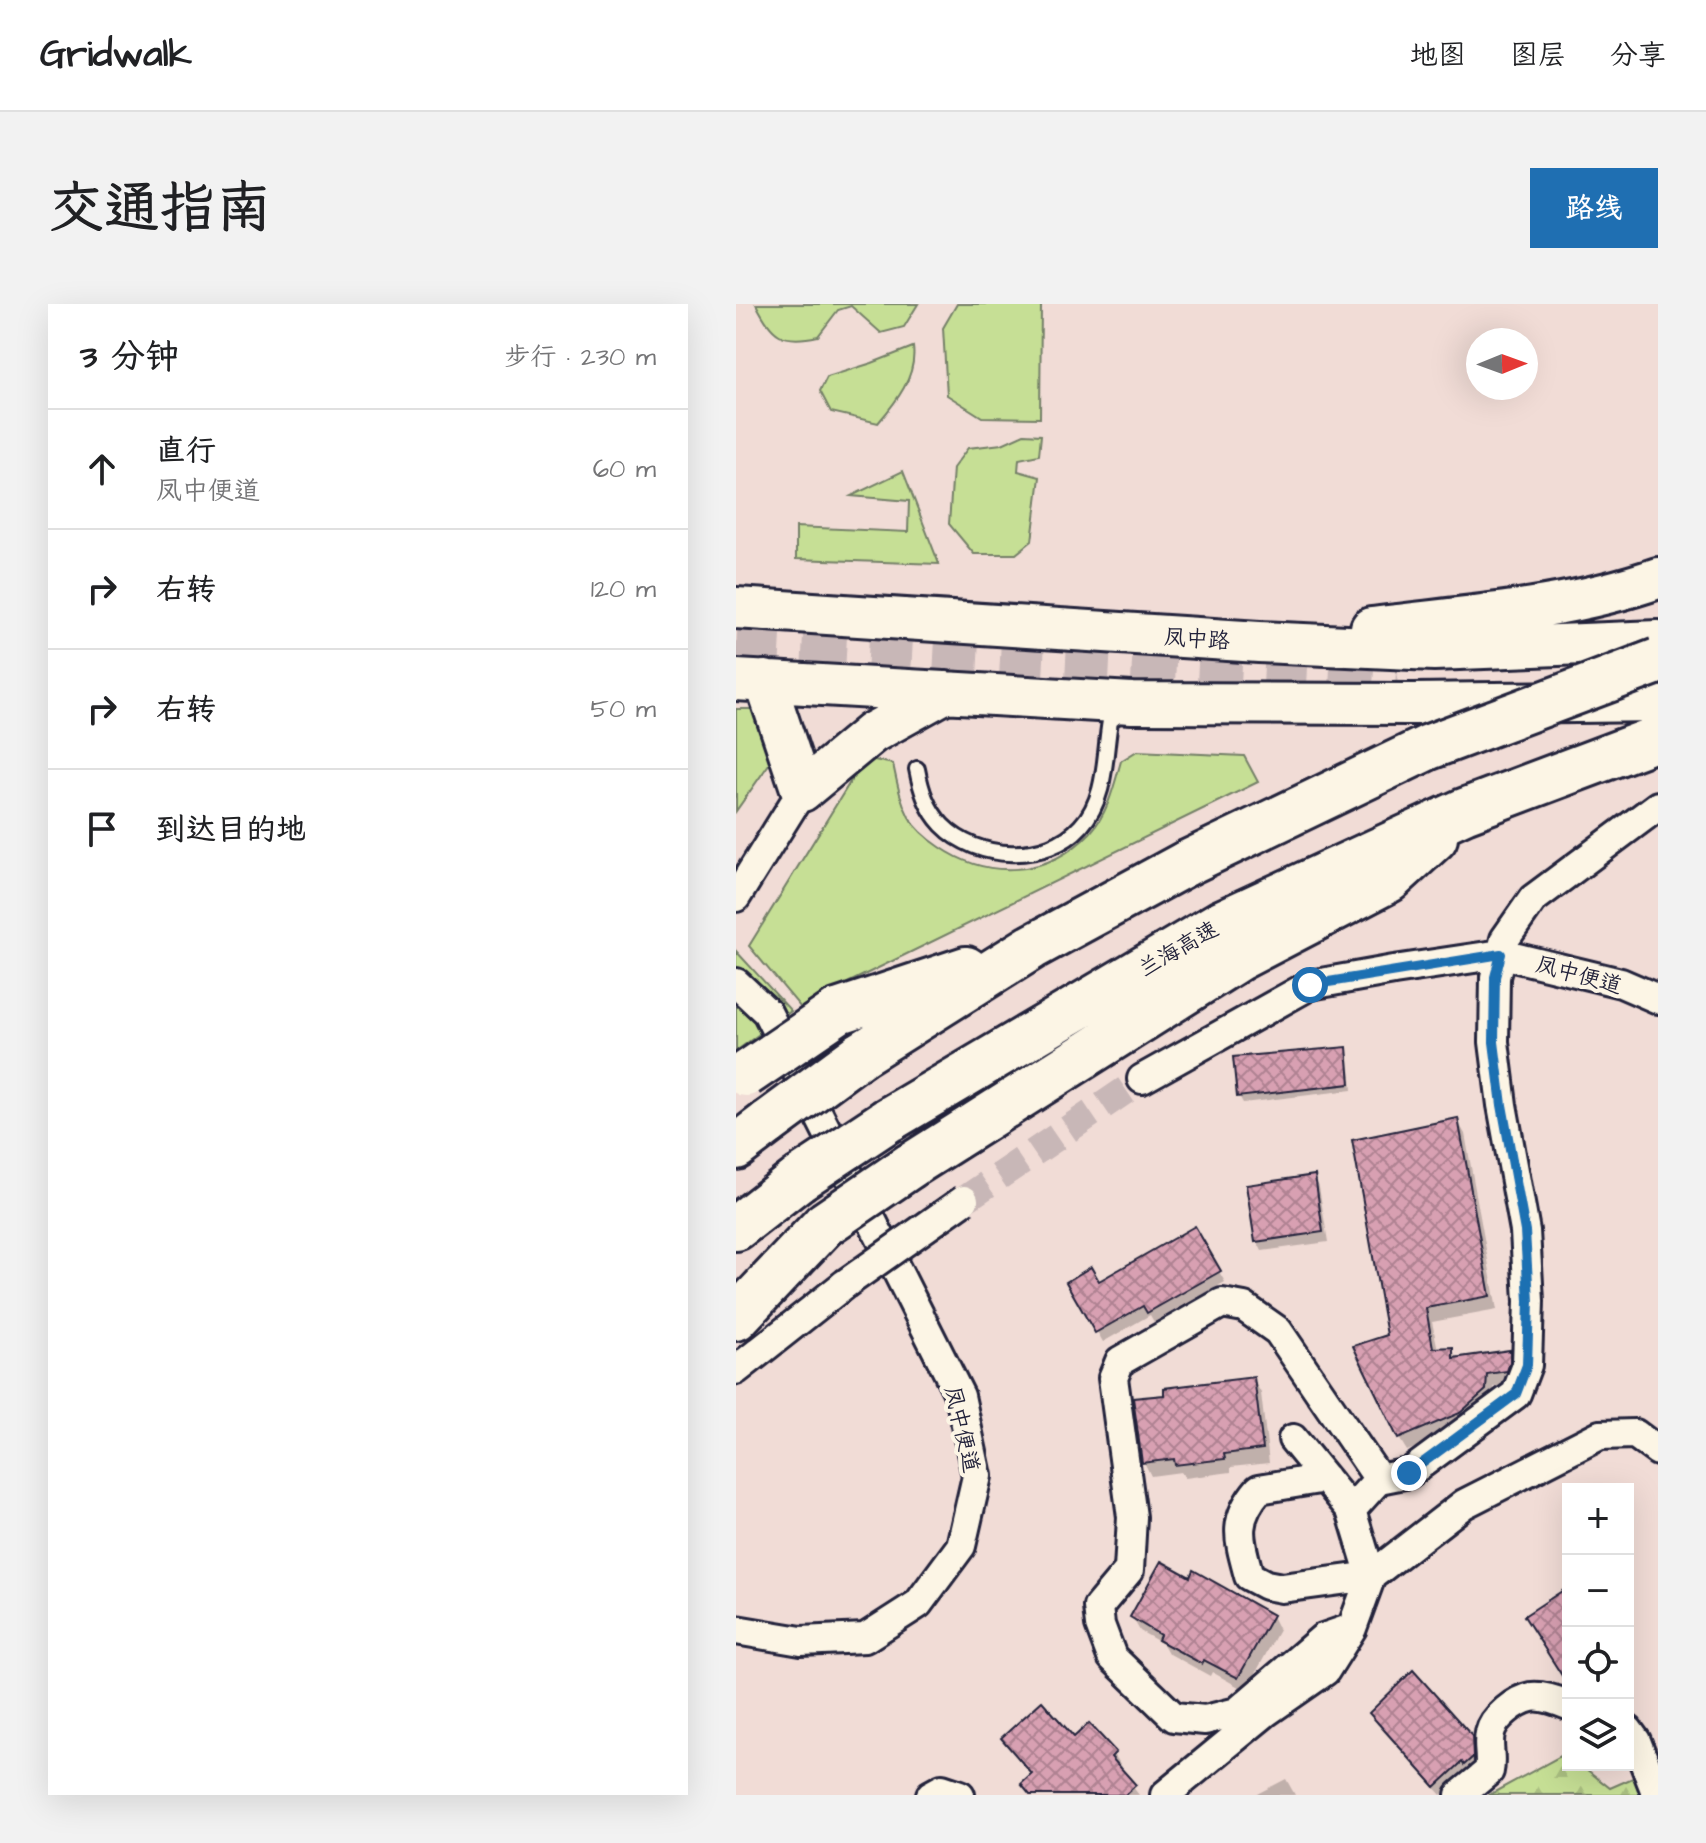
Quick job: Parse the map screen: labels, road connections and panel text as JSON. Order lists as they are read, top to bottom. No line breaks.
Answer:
{"streets":{"highway":["兰海高速"],"main road":["凤中路"],"street":["凤中便道"]},"north":"right","page":{"header":"Gridwalk","nav":["地图","图层","分享"],"title":"交通指南","buttons":"路线","heading":["3 分钟","步行 · 230 m"],"list":[["直行","凤中便道","60 m"],["右转","120 m"],["右转","50 m"],"到达目的地"],"map_buttons":["+","−"]}}
